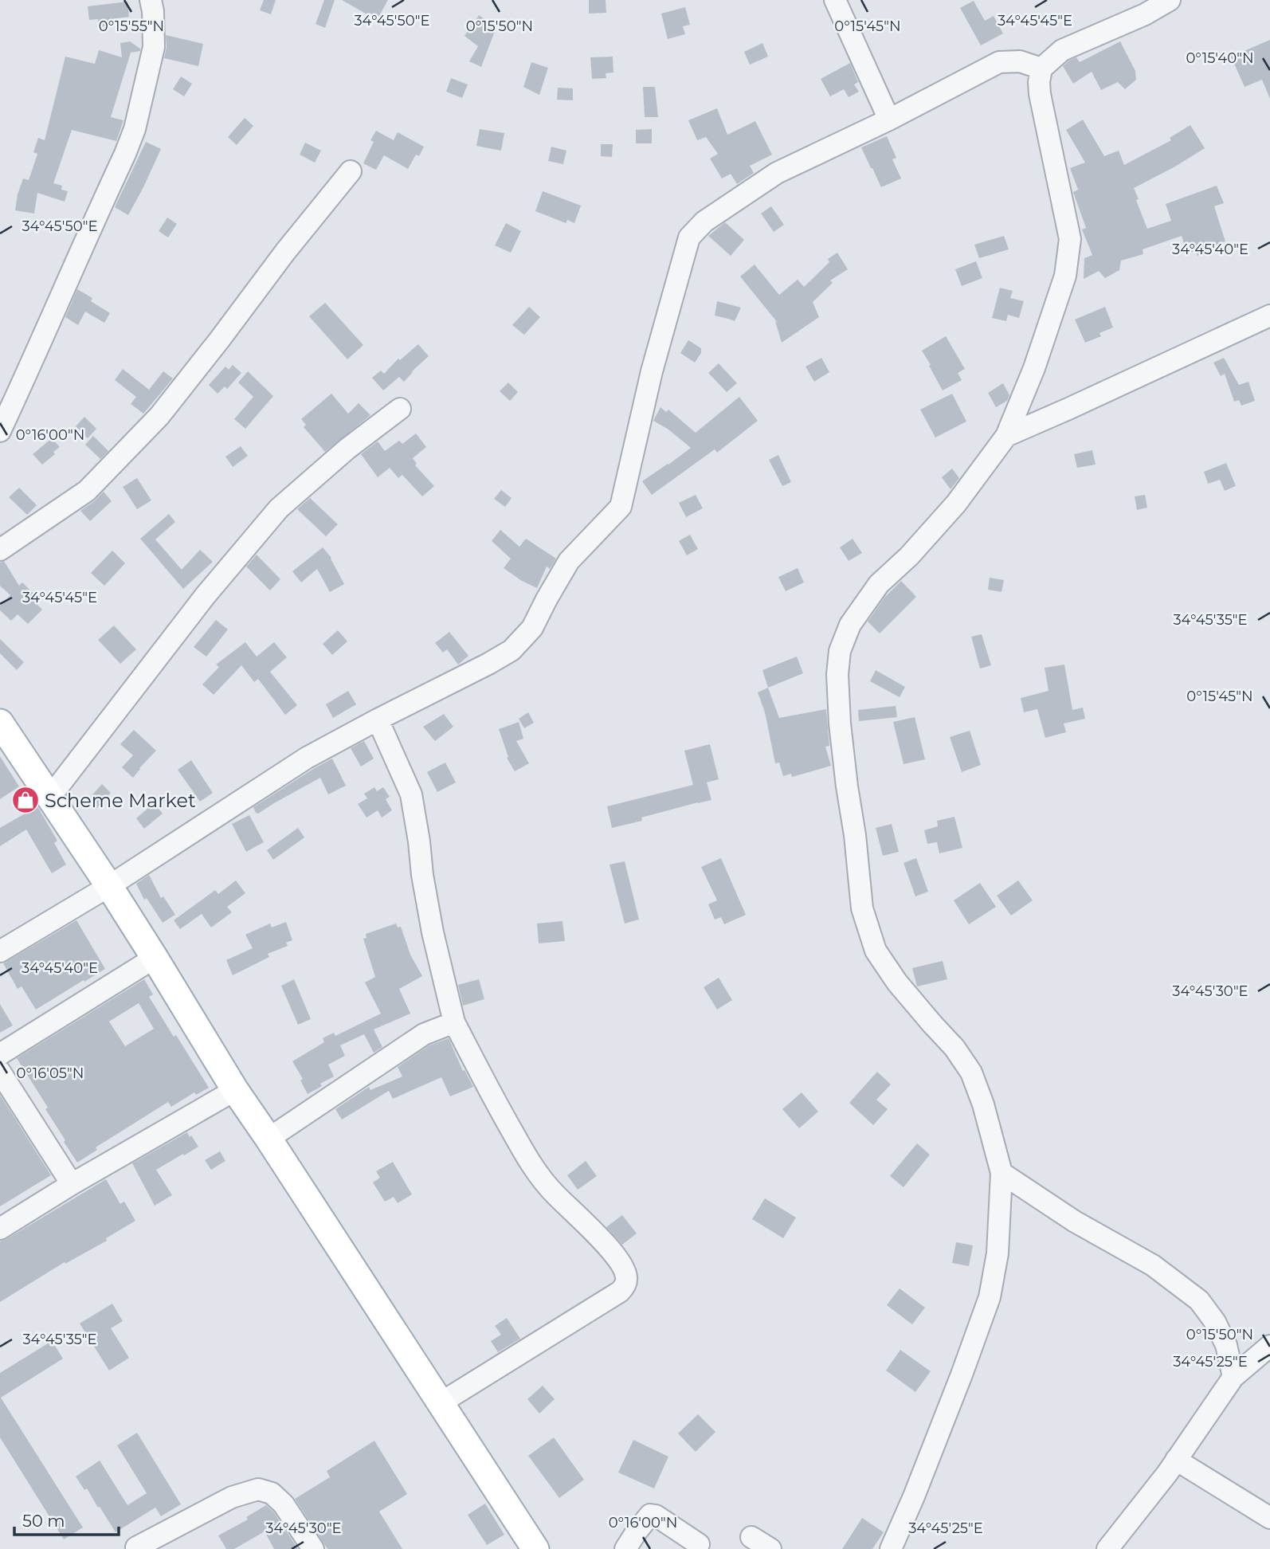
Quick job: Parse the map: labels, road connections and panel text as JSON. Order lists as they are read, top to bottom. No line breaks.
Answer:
{"places":{"shop":["Scheme Market"]},"scale_bar":"50 m","coordinates":["34°45'50\"E","34°45'45\"E","0°15'55\"N","0°15'45\"N","0°15'50\"N","0°15'40\"N","34°45'40\"E","0°16'00\"N","34°45'35\"E","34°45'30\"E","0°16'05\"N","34°45'25\"E"]}
